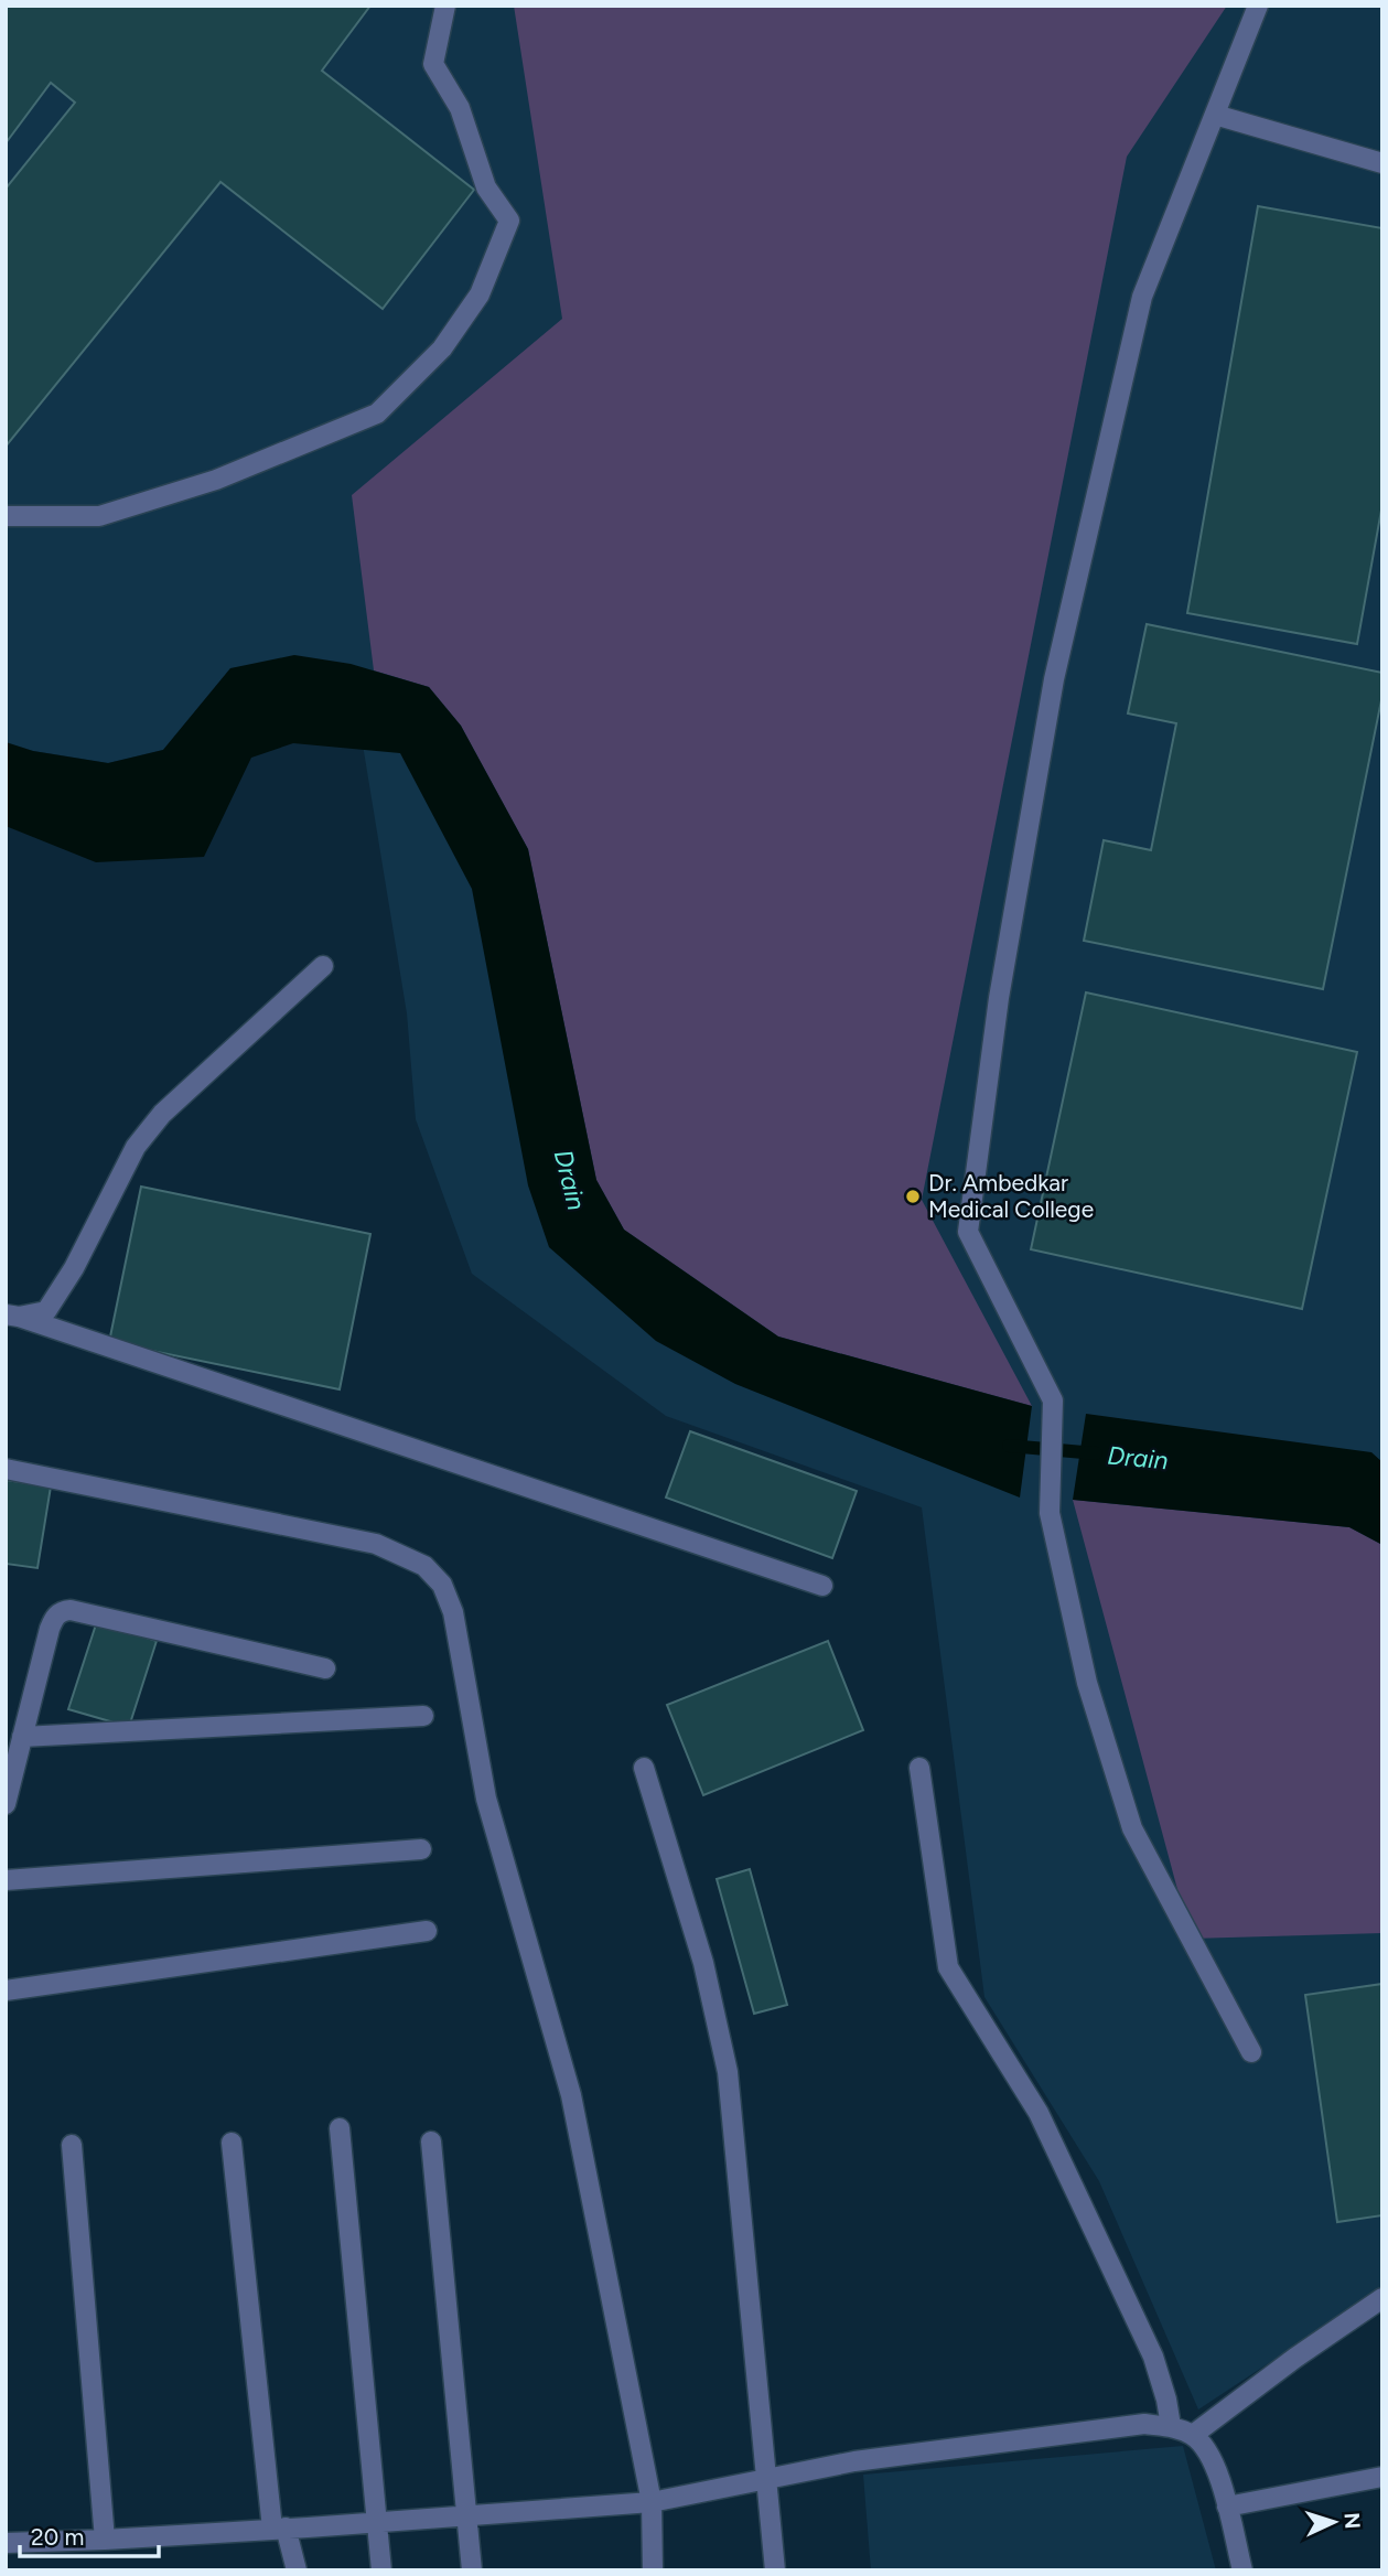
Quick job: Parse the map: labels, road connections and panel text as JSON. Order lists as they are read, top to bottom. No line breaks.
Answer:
{"water":["Drain"],"places":["Dr. Ambedkar Medical College"],"scale_bar":"20 m","north":"right"}
